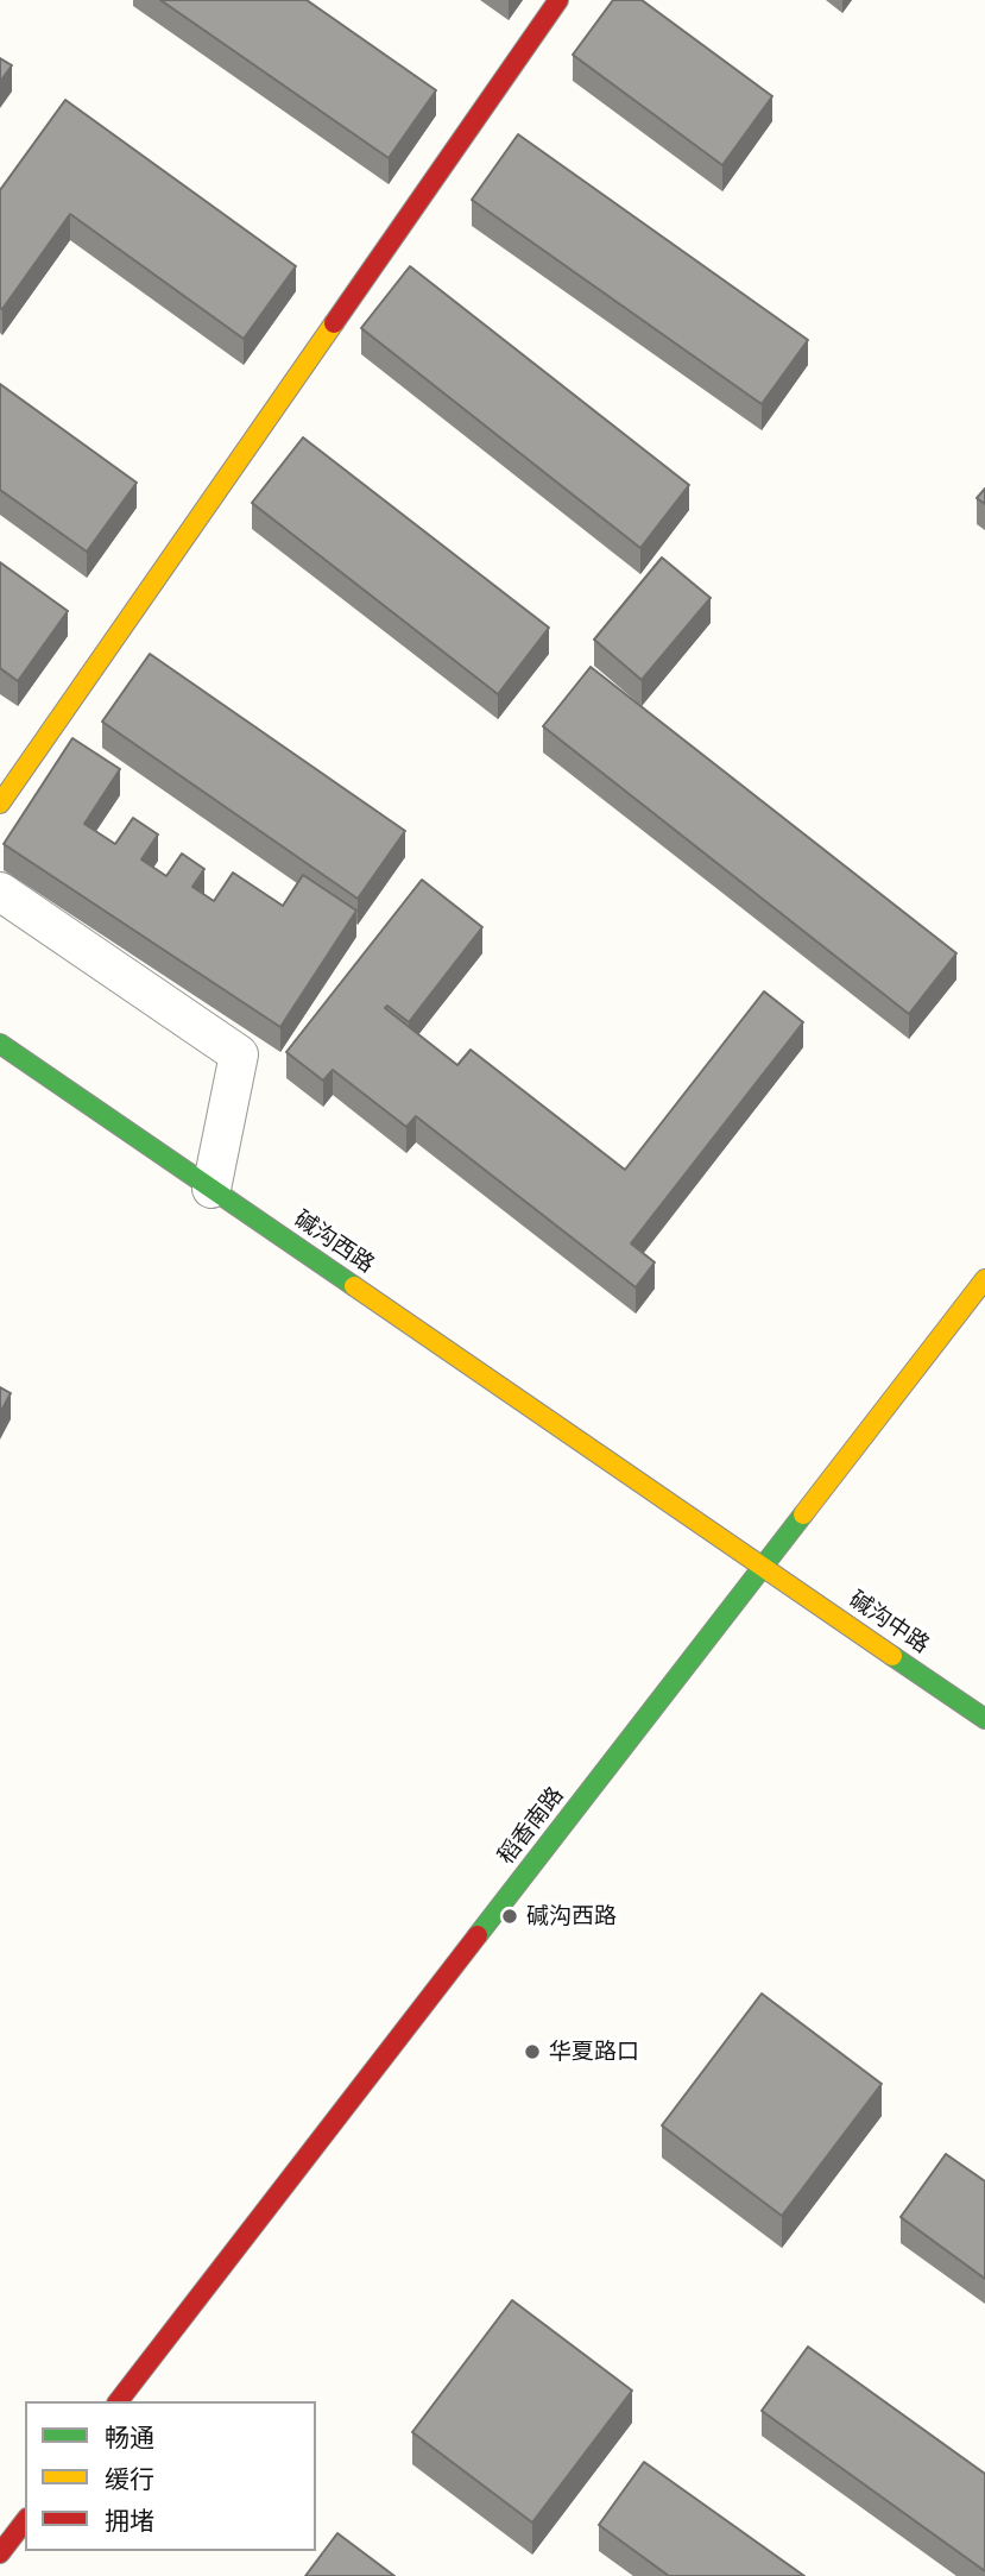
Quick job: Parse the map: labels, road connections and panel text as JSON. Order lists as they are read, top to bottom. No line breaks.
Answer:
{"streets":{"street":["碱沟西路","碱沟中路","稻香南路"]},"crossings":[["碱沟西路","碱沟中路"],["碱沟西路","稻香南路"],["碱沟中路","稻香南路"]],"places":["碱沟西路","华夏路口"],"legend":["畅通","缓行","拥堵"]}
